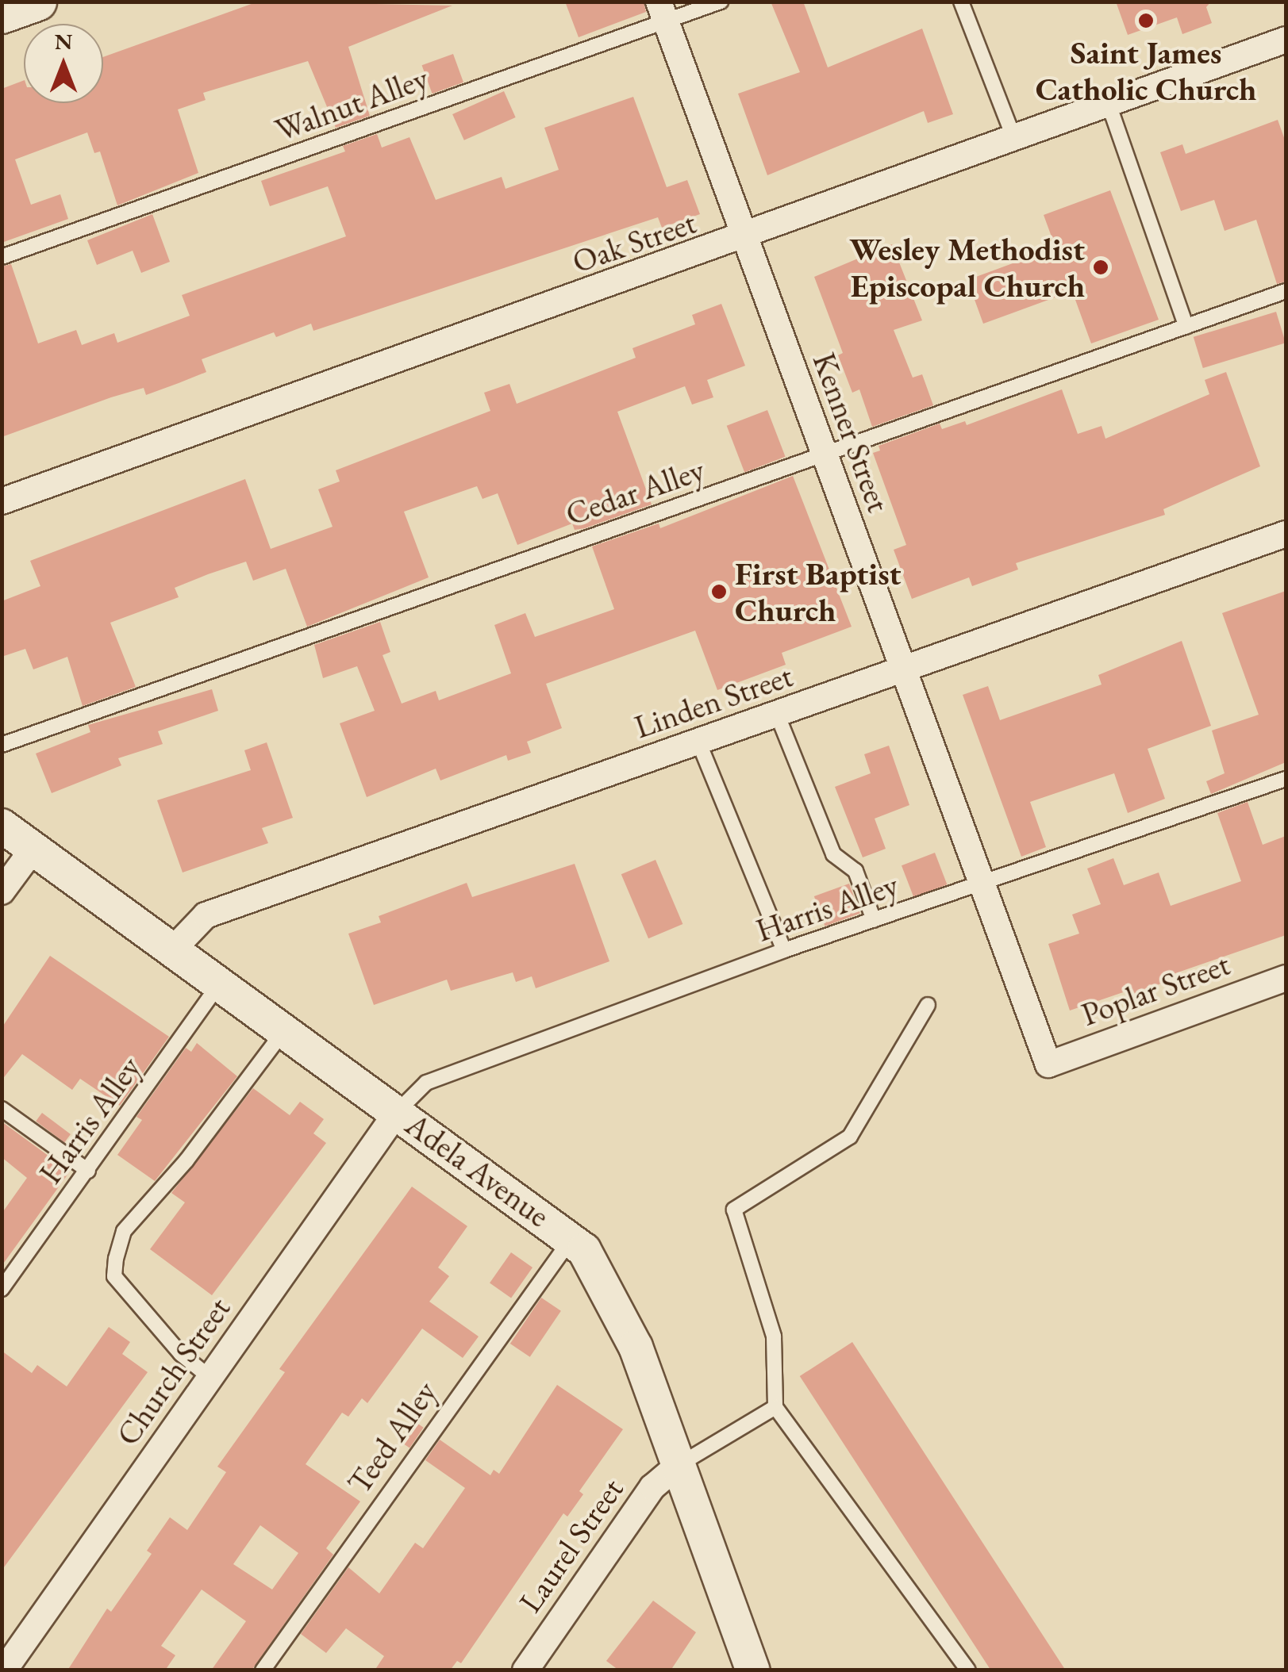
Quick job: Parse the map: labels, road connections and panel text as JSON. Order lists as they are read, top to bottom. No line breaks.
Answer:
{"streets":{"street":["Oak Street","Kenner Street","Linden Street","Poplar Street","Adela Avenue","Church Street","Laurel Street"],"lane":["Walnut Alley","Cedar Alley","Harris Alley","Teed Alley"]},"crossings":[["Walnut Alley","Kenner Street"],["Oak Street","Kenner Street"],["Kenner Street","Cedar Alley"],["Kenner Street","Linden Street"],["Kenner Street","Harris Alley"],["Kenner Street","Poplar Street"],["Linden Street","Adela Avenue"],["Harris Alley","Adela Avenue"],["Harris Alley","Church Street"],["Adela Avenue","Church Street"],["Adela Avenue","Teed Alley"],["Adela Avenue","Laurel Street"]],"places":["Saint James Catholic Church","Wesley Methodist Episcopal Church","First Baptist Church"],"north":"top"}
